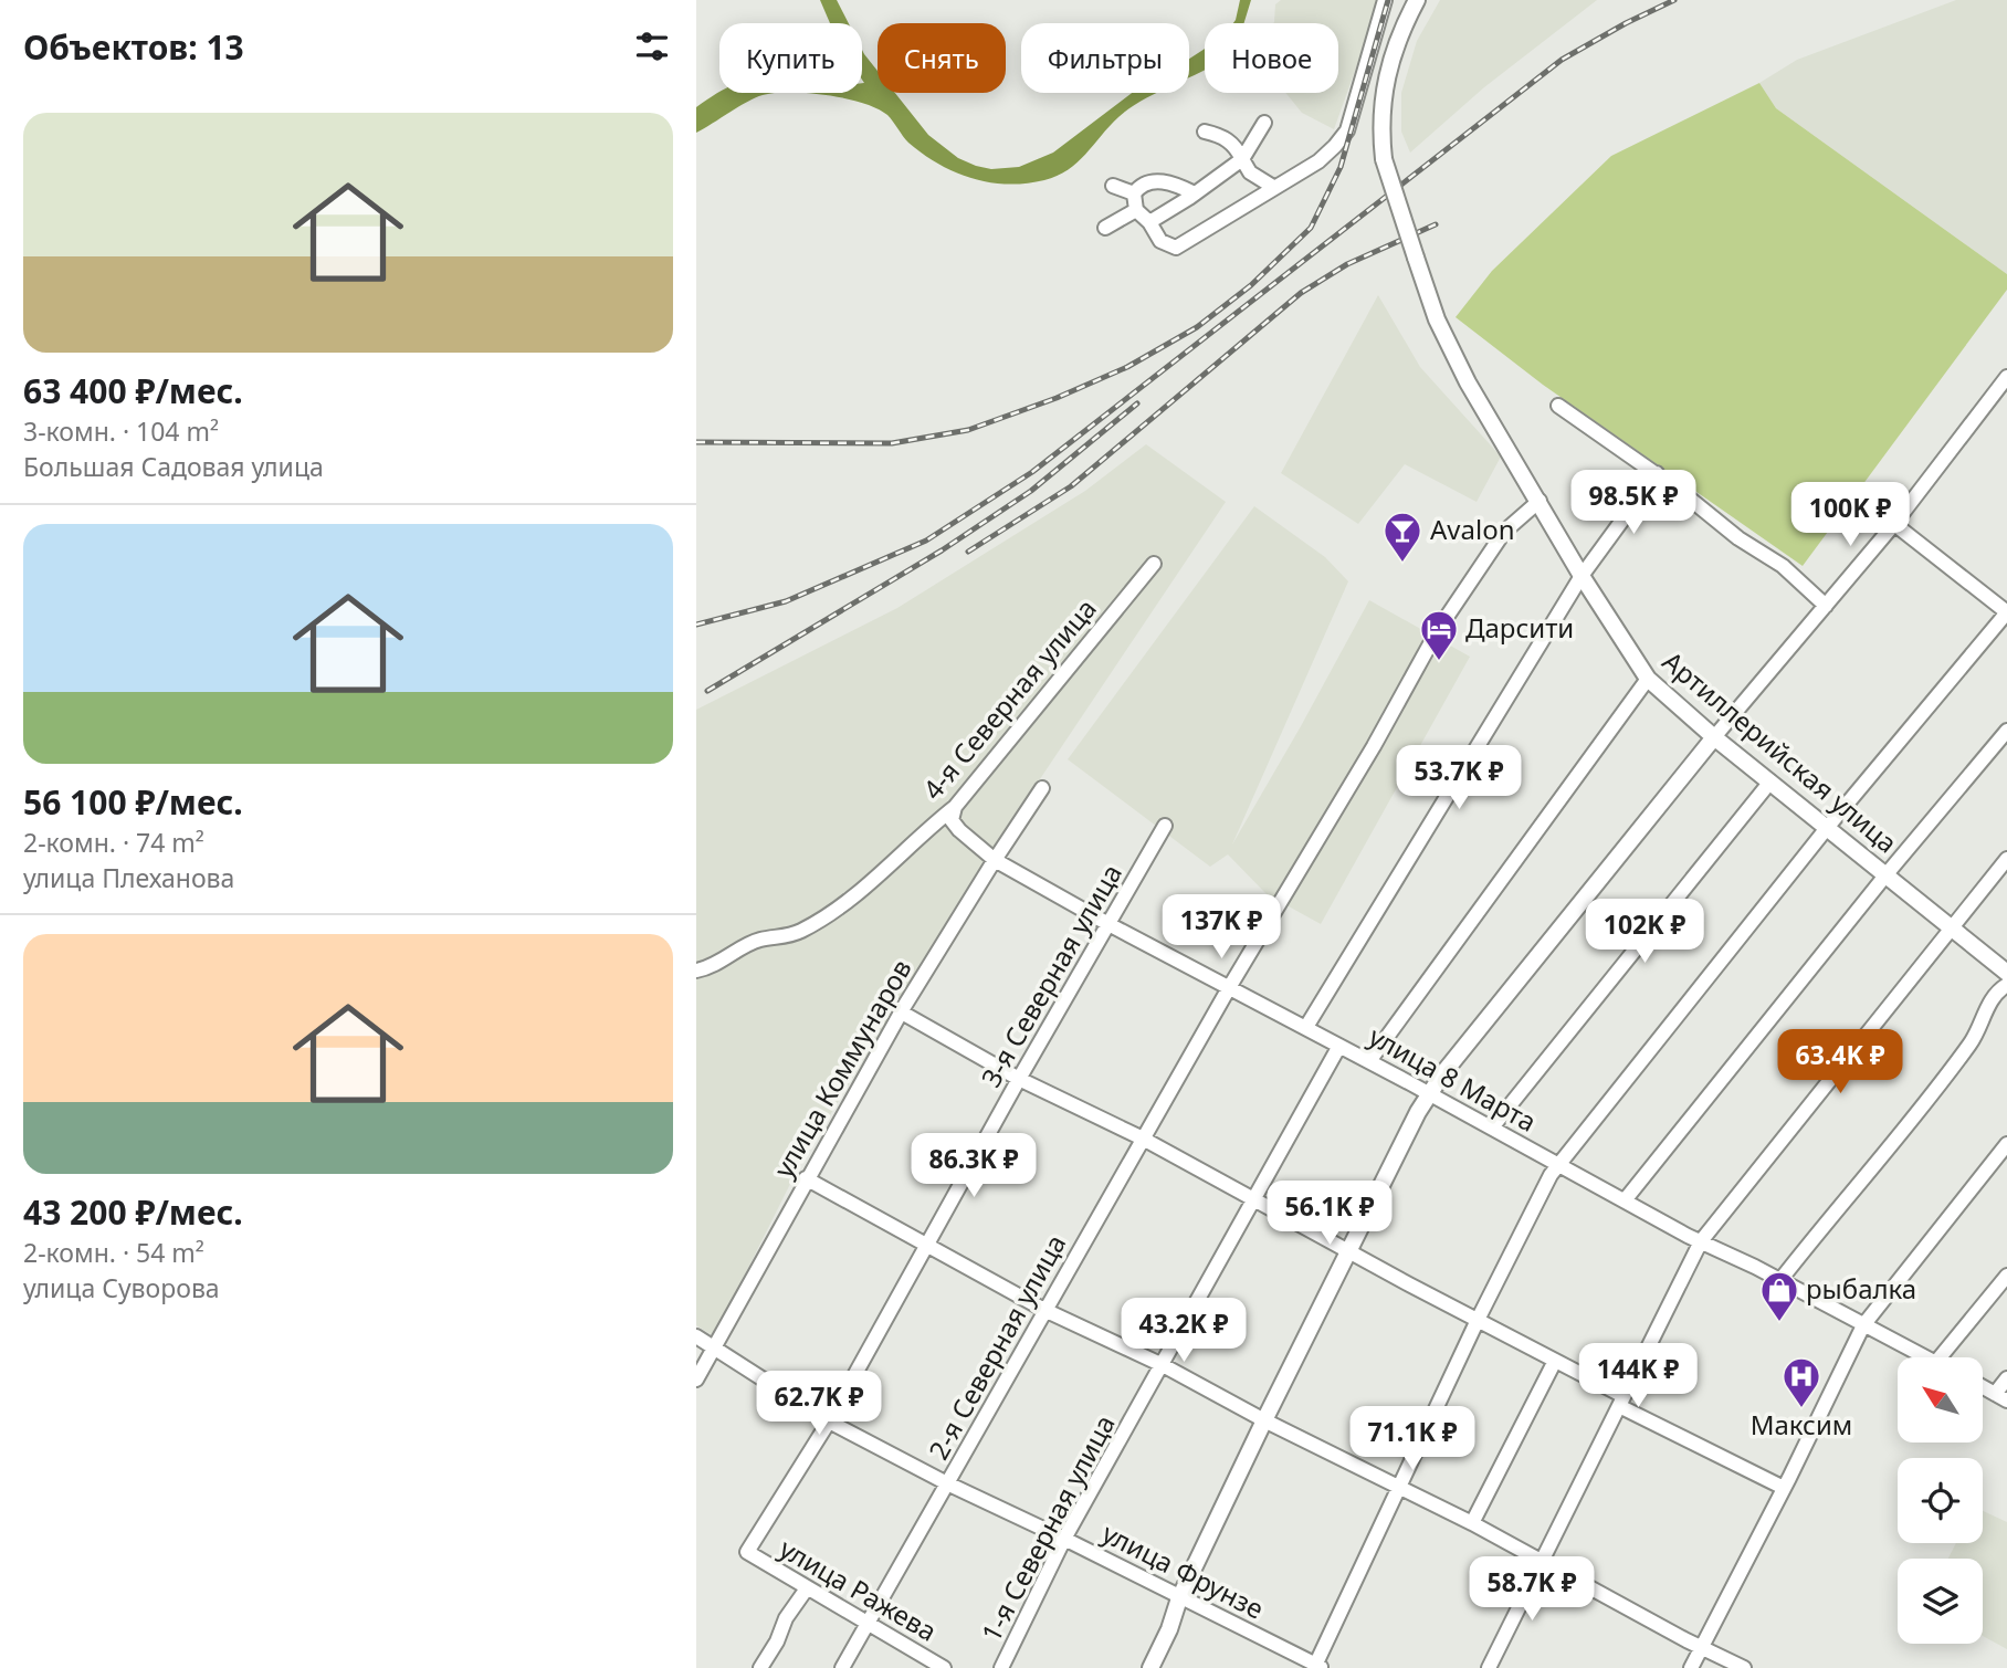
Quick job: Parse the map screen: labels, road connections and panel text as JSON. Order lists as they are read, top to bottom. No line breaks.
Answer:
{"streets":{"main road":["Артиллерийская улица"],"street":["4-я Северная улица","3-я Северная улица","улица Коммунаров","улица 8 Марта","2-я Северная улица","1-я Северная улица","улица Фрунзе","улица Ражева"]},"crossings":[["4-я Северная улица","улица 8 Марта"],["Артиллерийская улица","2-я Северная улица"],["3-я Северная улица","улица 8 Марта"],["3-я Северная улица","улица Фрунзе"],["3-я Северная улица","улица Ражева"],["улица Коммунаров","улица 8 Марта"],["улица Коммунаров","улица Фрунзе"],["улица 8 Марта","2-я Северная улица"],["улица 8 Марта","1-я Северная улица"],["2-я Северная улица","улица Фрунзе"],["2-я Северная улица","улица Ражева"],["1-я Северная улица","улица Фрунзе"]],"places":{"bar":["Avalon"],"hotel":["Дарсити"],"shop":["рыбалка"],"hospital":["Максим"]},"north":"top left","page":{"heading":"Объектов: 13","chip":["Купить","Снять","Фильтры","Новое"],"list":[{"name":"63 400 ₽/мес.","note":"3-комн. · 104 m² · Большая Садовая улица"},{"name":"56 100 ₽/мес.","note":"2-комн. · 74 m² · улица Плеханова"},{"name":"43 200 ₽/мес.","note":"2-комн. · 54 m² · улица Суворова"}],"price":["98.5K ₽","100K ₽","53.7K ₽","137K ₽","102K ₽","63.4K ₽","86.3K ₽","56.1K ₽","43.2K ₽","144K ₽","62.7K ₽","71.1K ₽","58.7K ₽"]}}
